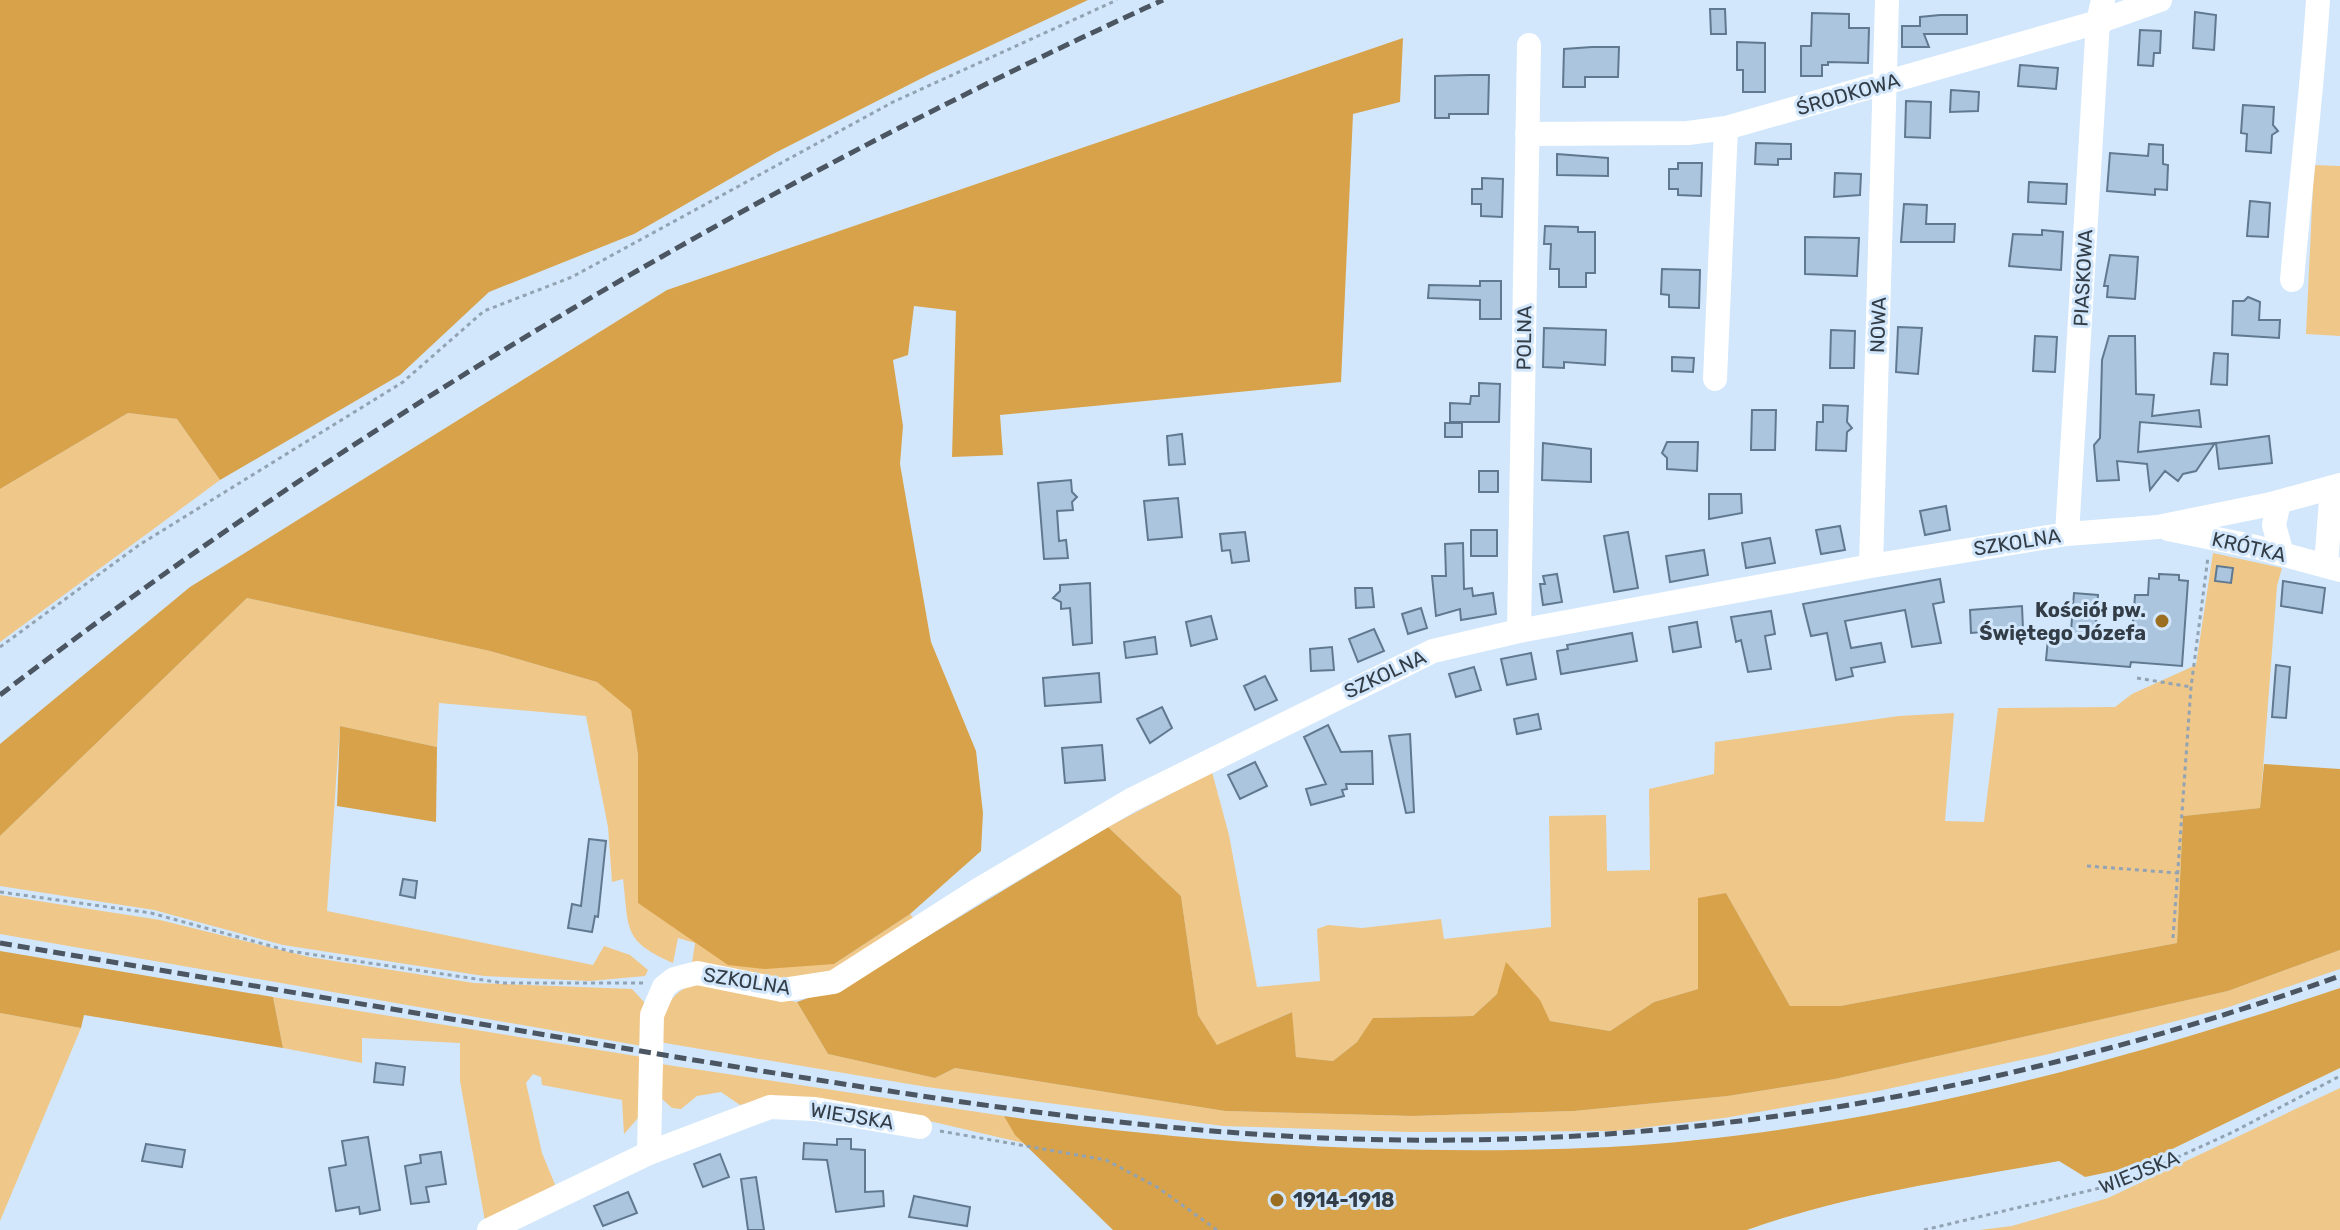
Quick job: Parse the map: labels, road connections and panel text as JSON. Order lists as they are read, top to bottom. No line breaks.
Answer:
{"streets":{"street":["ŚRODKOWA","PIASKOWA","NOWA","POLNA","SZKOLNA","KRÓTKA","WIEJSKA"]},"crossings":[["ŚRODKOWA","PIASKOWA"],["ŚRODKOWA","NOWA"],["ŚRODKOWA","POLNA"],["PIASKOWA","SZKOLNA"],["NOWA","SZKOLNA"],["POLNA","SZKOLNA"],["SZKOLNA","KRÓTKA"]],"places":["Kościół pw. Świętego Józefa","1914-1918"]}
